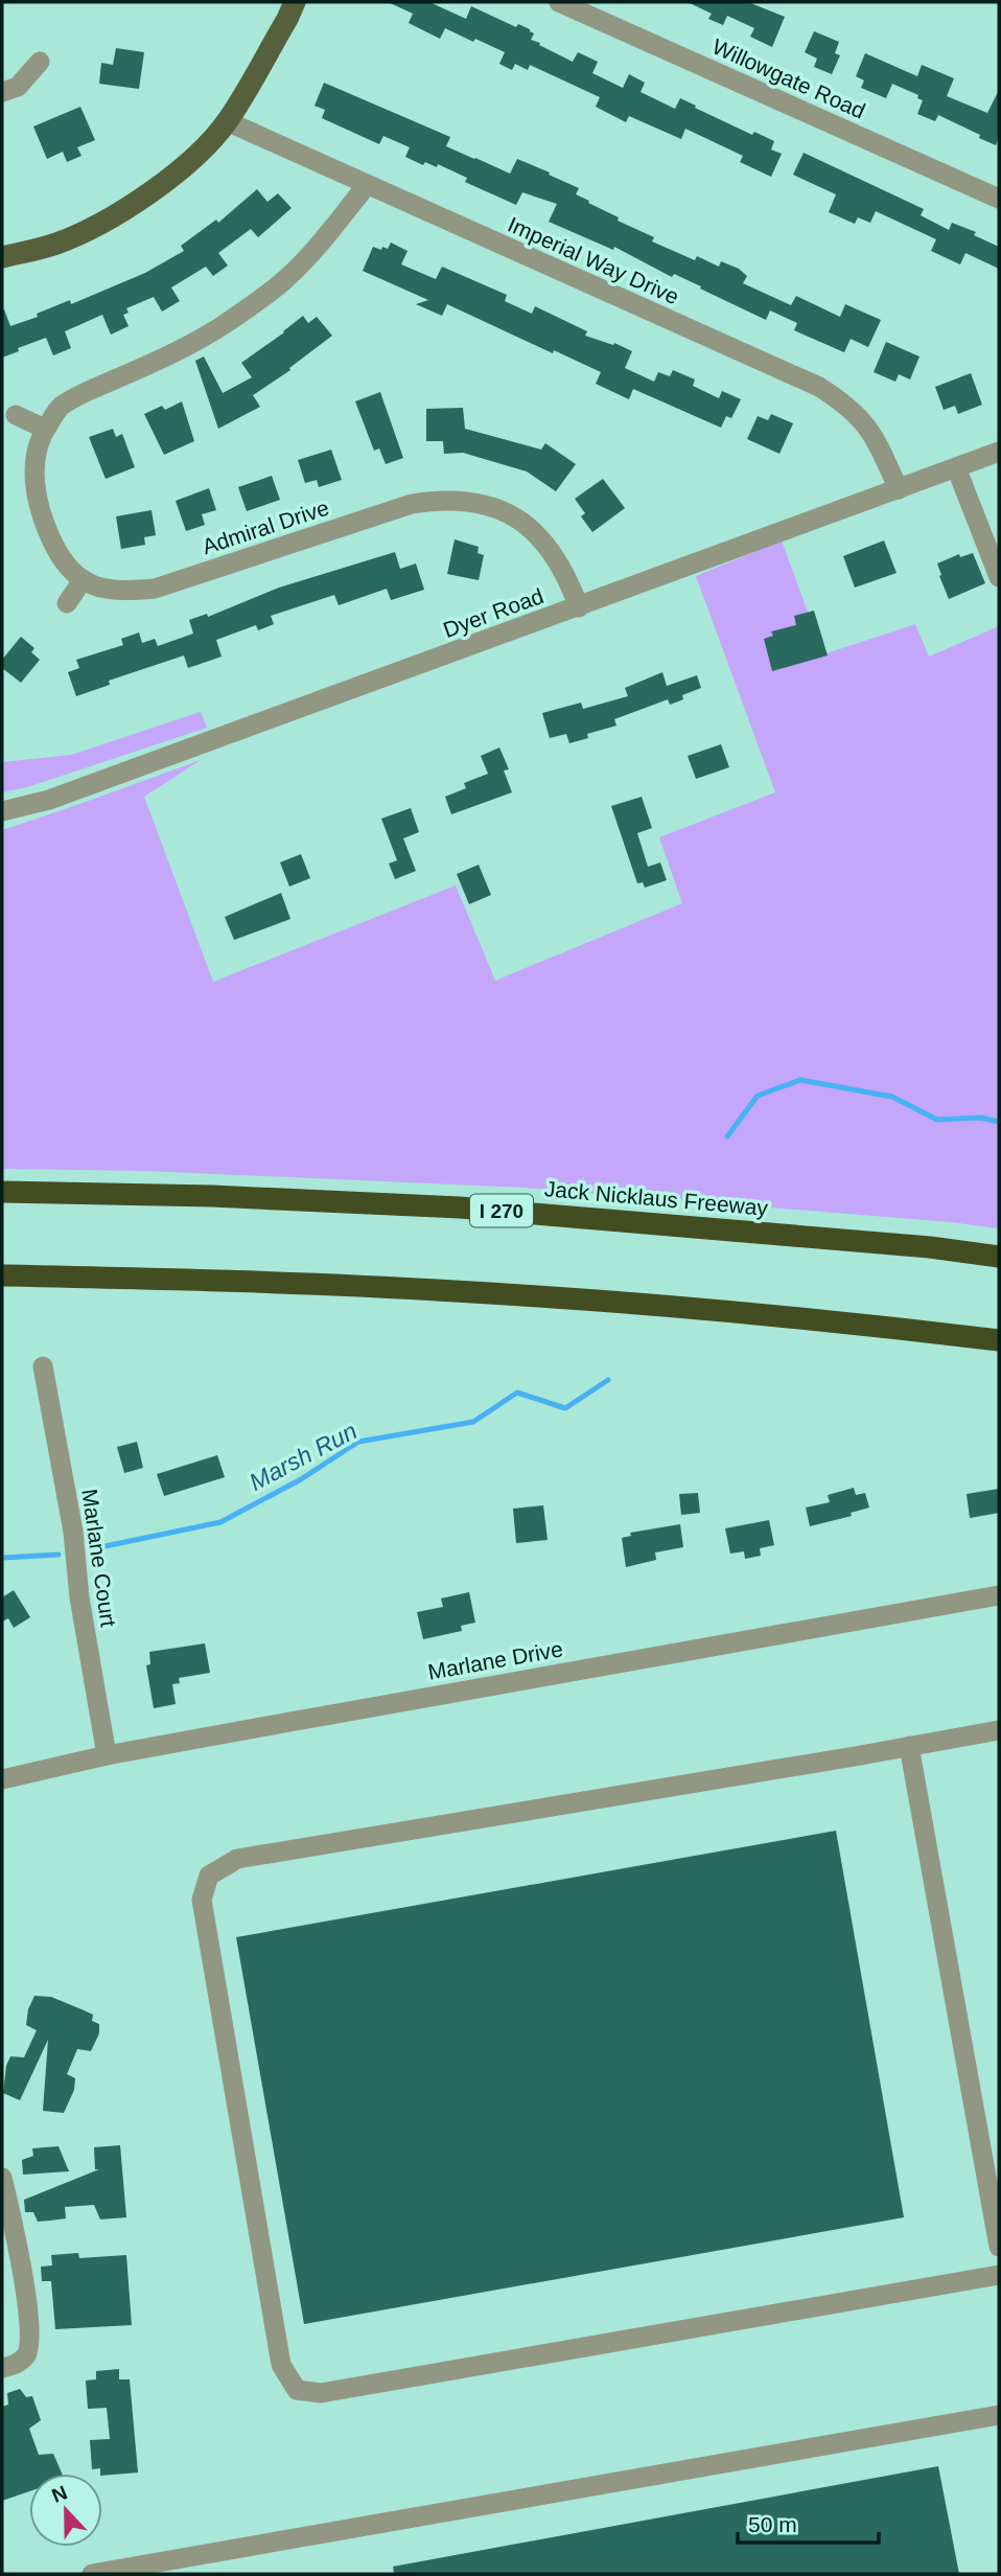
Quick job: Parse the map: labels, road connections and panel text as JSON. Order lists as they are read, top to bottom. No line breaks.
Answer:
{"streets":{"highway":["Jack Nicklaus Freeway","I 270"],"street":["Willowgate Road","Imperial Way Drive","Admiral Drive","Dyer Road","Marlane Court","Marlane Drive"]},"crossings":[["Imperial Way Drive","Dyer Road"],["Admiral Drive","Dyer Road"],["Marlane Court","Marlane Drive"]],"water":["Marsh Run"],"scale_bar":"50 m","north":"top"}
